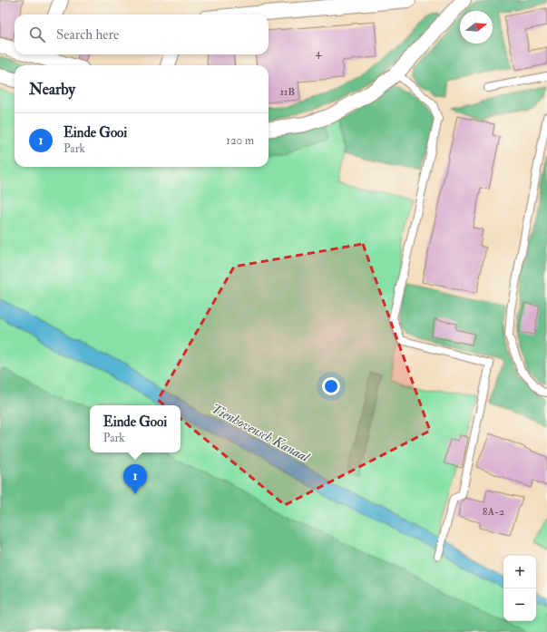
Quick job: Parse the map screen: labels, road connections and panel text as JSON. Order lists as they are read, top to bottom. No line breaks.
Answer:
{"water":["Tienhovensch Kanaal"],"house_numbers":["4","11B","8A-2"],"north":"right","page":{"search":"Search here","heading":"Nearby","list":[{"mark":"1","name":"Einde Gooi","note":"Park","value":"120 m"}],"popup":["Einde Gooi","Park"],"pins":"1","map_buttons":["+","−"]}}
